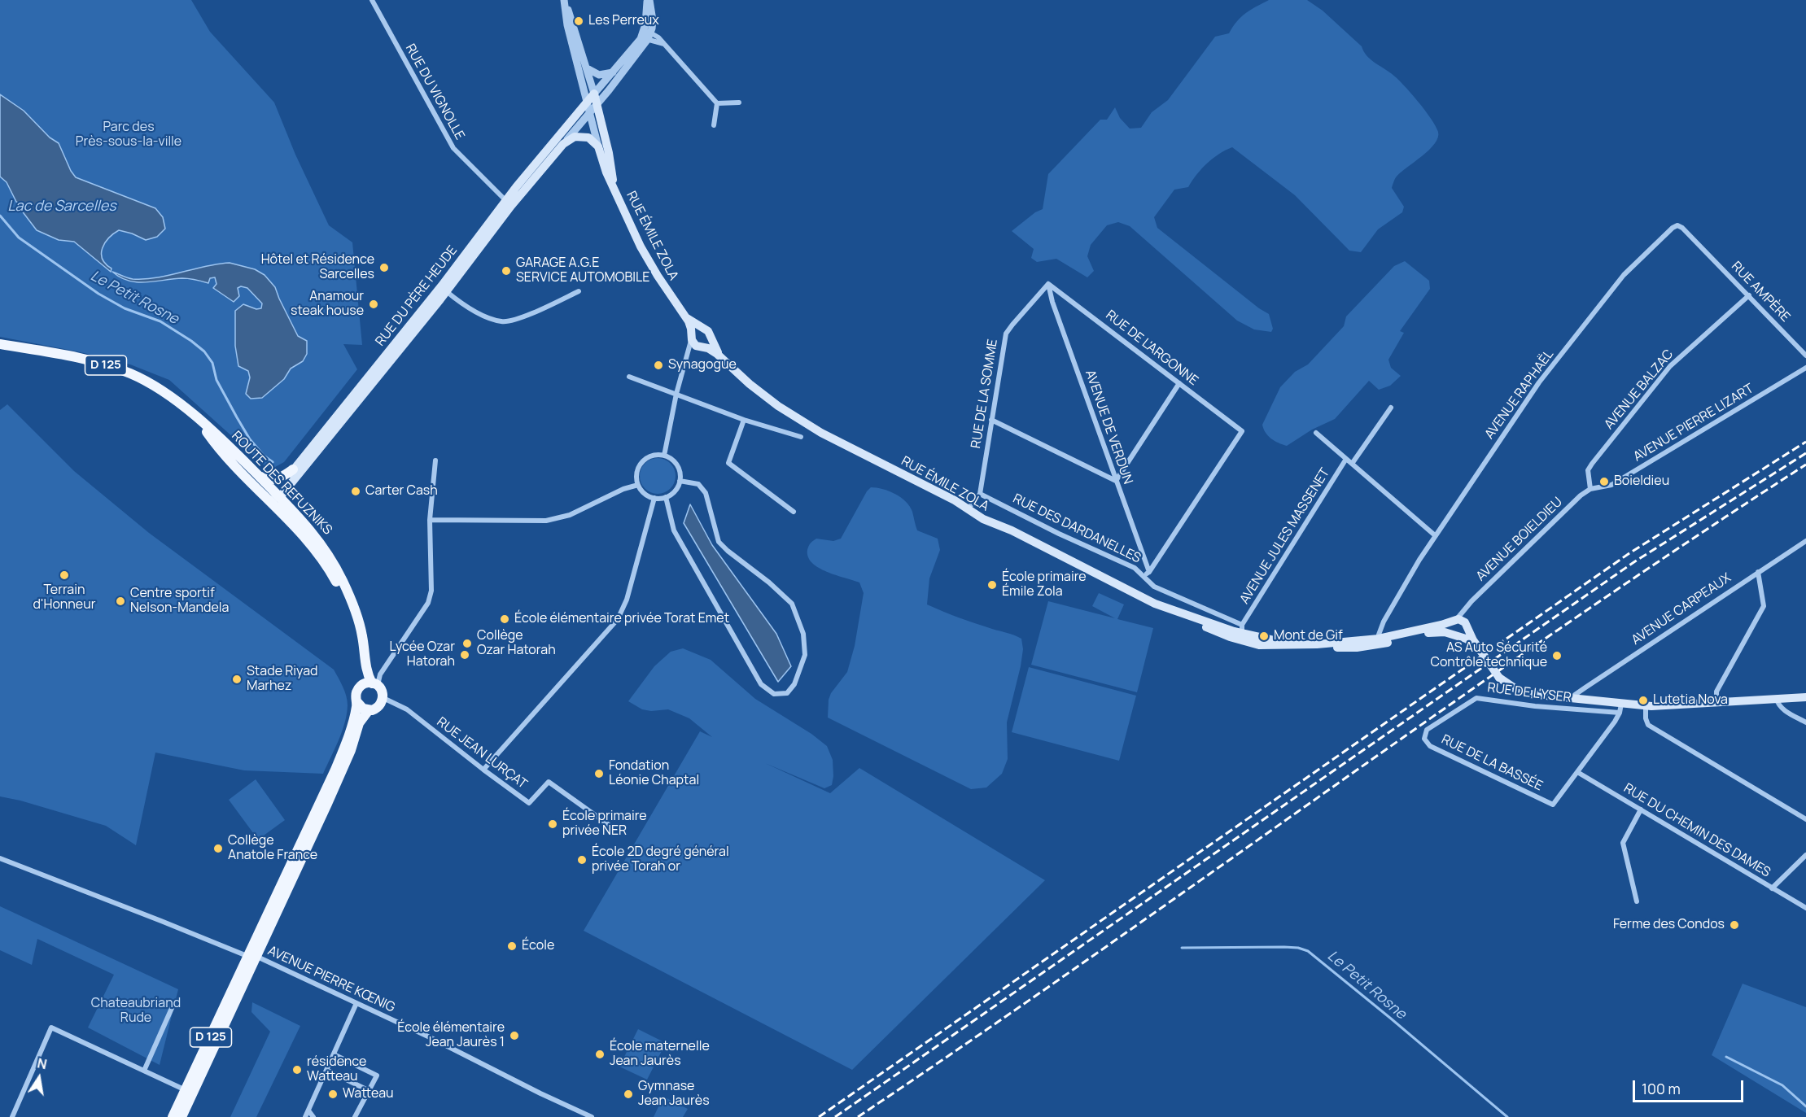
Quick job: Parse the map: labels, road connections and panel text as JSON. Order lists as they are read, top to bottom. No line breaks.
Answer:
{"streets":{"main road":["RUE ÉMILE ZOLA","RUE DU PÈRE HEUDE","D 125","ROUTE DES REFUZNIKS"],"street":["RUE DU VIGNOLLE","RUE AMPÈRE","RUE DE L'ARGONNE","AVENUE BALZAC","RUE DE LA SOMME","AVENUE RAPHAËL","AVENUE PIERRE LIZART","AVENUE DE VERDUN","RUE DES DARDANELLES","AVENUE JULES MASSENET","AVENUE BOIELDIEU","AVENUE CARPEAUX","RUE DE L'YSER","RUE JEAN LURÇAT","RUE DE LA BASSÉE","RUE DU CHEMIN DES DAMES","AVENUE PIERRE KŒNIG"]},"crossings":[["RUE DU VIGNOLLE","RUE DU PÈRE HEUDE"],["RUE ÉMILE ZOLA","RUE DU PÈRE HEUDE"],["RUE ÉMILE ZOLA","AVENUE RAPHAËL"],["RUE ÉMILE ZOLA","RUE DES DARDANELLES"],["RUE ÉMILE ZOLA","AVENUE JULES MASSENET"],["RUE ÉMILE ZOLA","AVENUE BOIELDIEU"],["RUE AMPÈRE","AVENUE BALZAC"],["RUE AMPÈRE","AVENUE RAPHAËL"],["RUE DU PÈRE HEUDE","ROUTE DES REFUZNIKS"],["RUE DE L'ARGONNE","RUE DE LA SOMME"],["RUE DE L'ARGONNE","AVENUE DE VERDUN"],["RUE DE L'ARGONNE","RUE DES DARDANELLES"],["D 125","ROUTE DES REFUZNIKS"],["D 125","RUE JEAN LURÇAT"],["D 125","AVENUE PIERRE KŒNIG"],["AVENUE BALZAC","AVENUE PIERRE LIZART"],["AVENUE BALZAC","AVENUE BOIELDIEU"],["RUE DE LA SOMME","AVENUE DE VERDUN"],["RUE DE LA SOMME","RUE DES DARDANELLES"],["AVENUE PIERRE LIZART","AVENUE BOIELDIEU"],["AVENUE DE VERDUN","RUE DES DARDANELLES"],["ROUTE DES REFUZNIKS","RUE JEAN LURÇAT"],["RUE DES DARDANELLES","AVENUE JULES MASSENET"],["RUE DE L'YSER","RUE DE LA BASSÉE"],["RUE DE LA BASSÉE","RUE DU CHEMIN DES DAMES"]],"water":["Lac de Sarcelles","Le Petit Rosne"],"parks":["Parc des Près-sous-la-ville","Chateaubriand Rude"],"places":["Les Perreux","Hôtel et Résidence Sarcelles","GARAGE A.G.E SERVICE AUTOMOBILE","Anamour steak house","Synagogue","Boieldieu","Carter Cash","Terrain d'Honneur","École primaire Émile Zola","Centre sportif Nelson-Mandela","École élémentaire privée Torat Emet","Mont de Gif","Collège Ozar Hatorah","Lycée Ozar Hatorah","AS Auto Sécurité Contrôle technique","Stade Riyad Marhez","Lutetia Nova","Fondation Léonie Chaptal","École primaire privée NER","Collège Anatole France","École 2D degré général privée Torah or","Ferme des Condos","École","École élémentaire Jean Jaurès 1","École maternelle Jean Jaurès","résidence Watteau","Watteau","Gymnase Jean Jaurès"],"scale_bar":"100 m","north":"top"}
